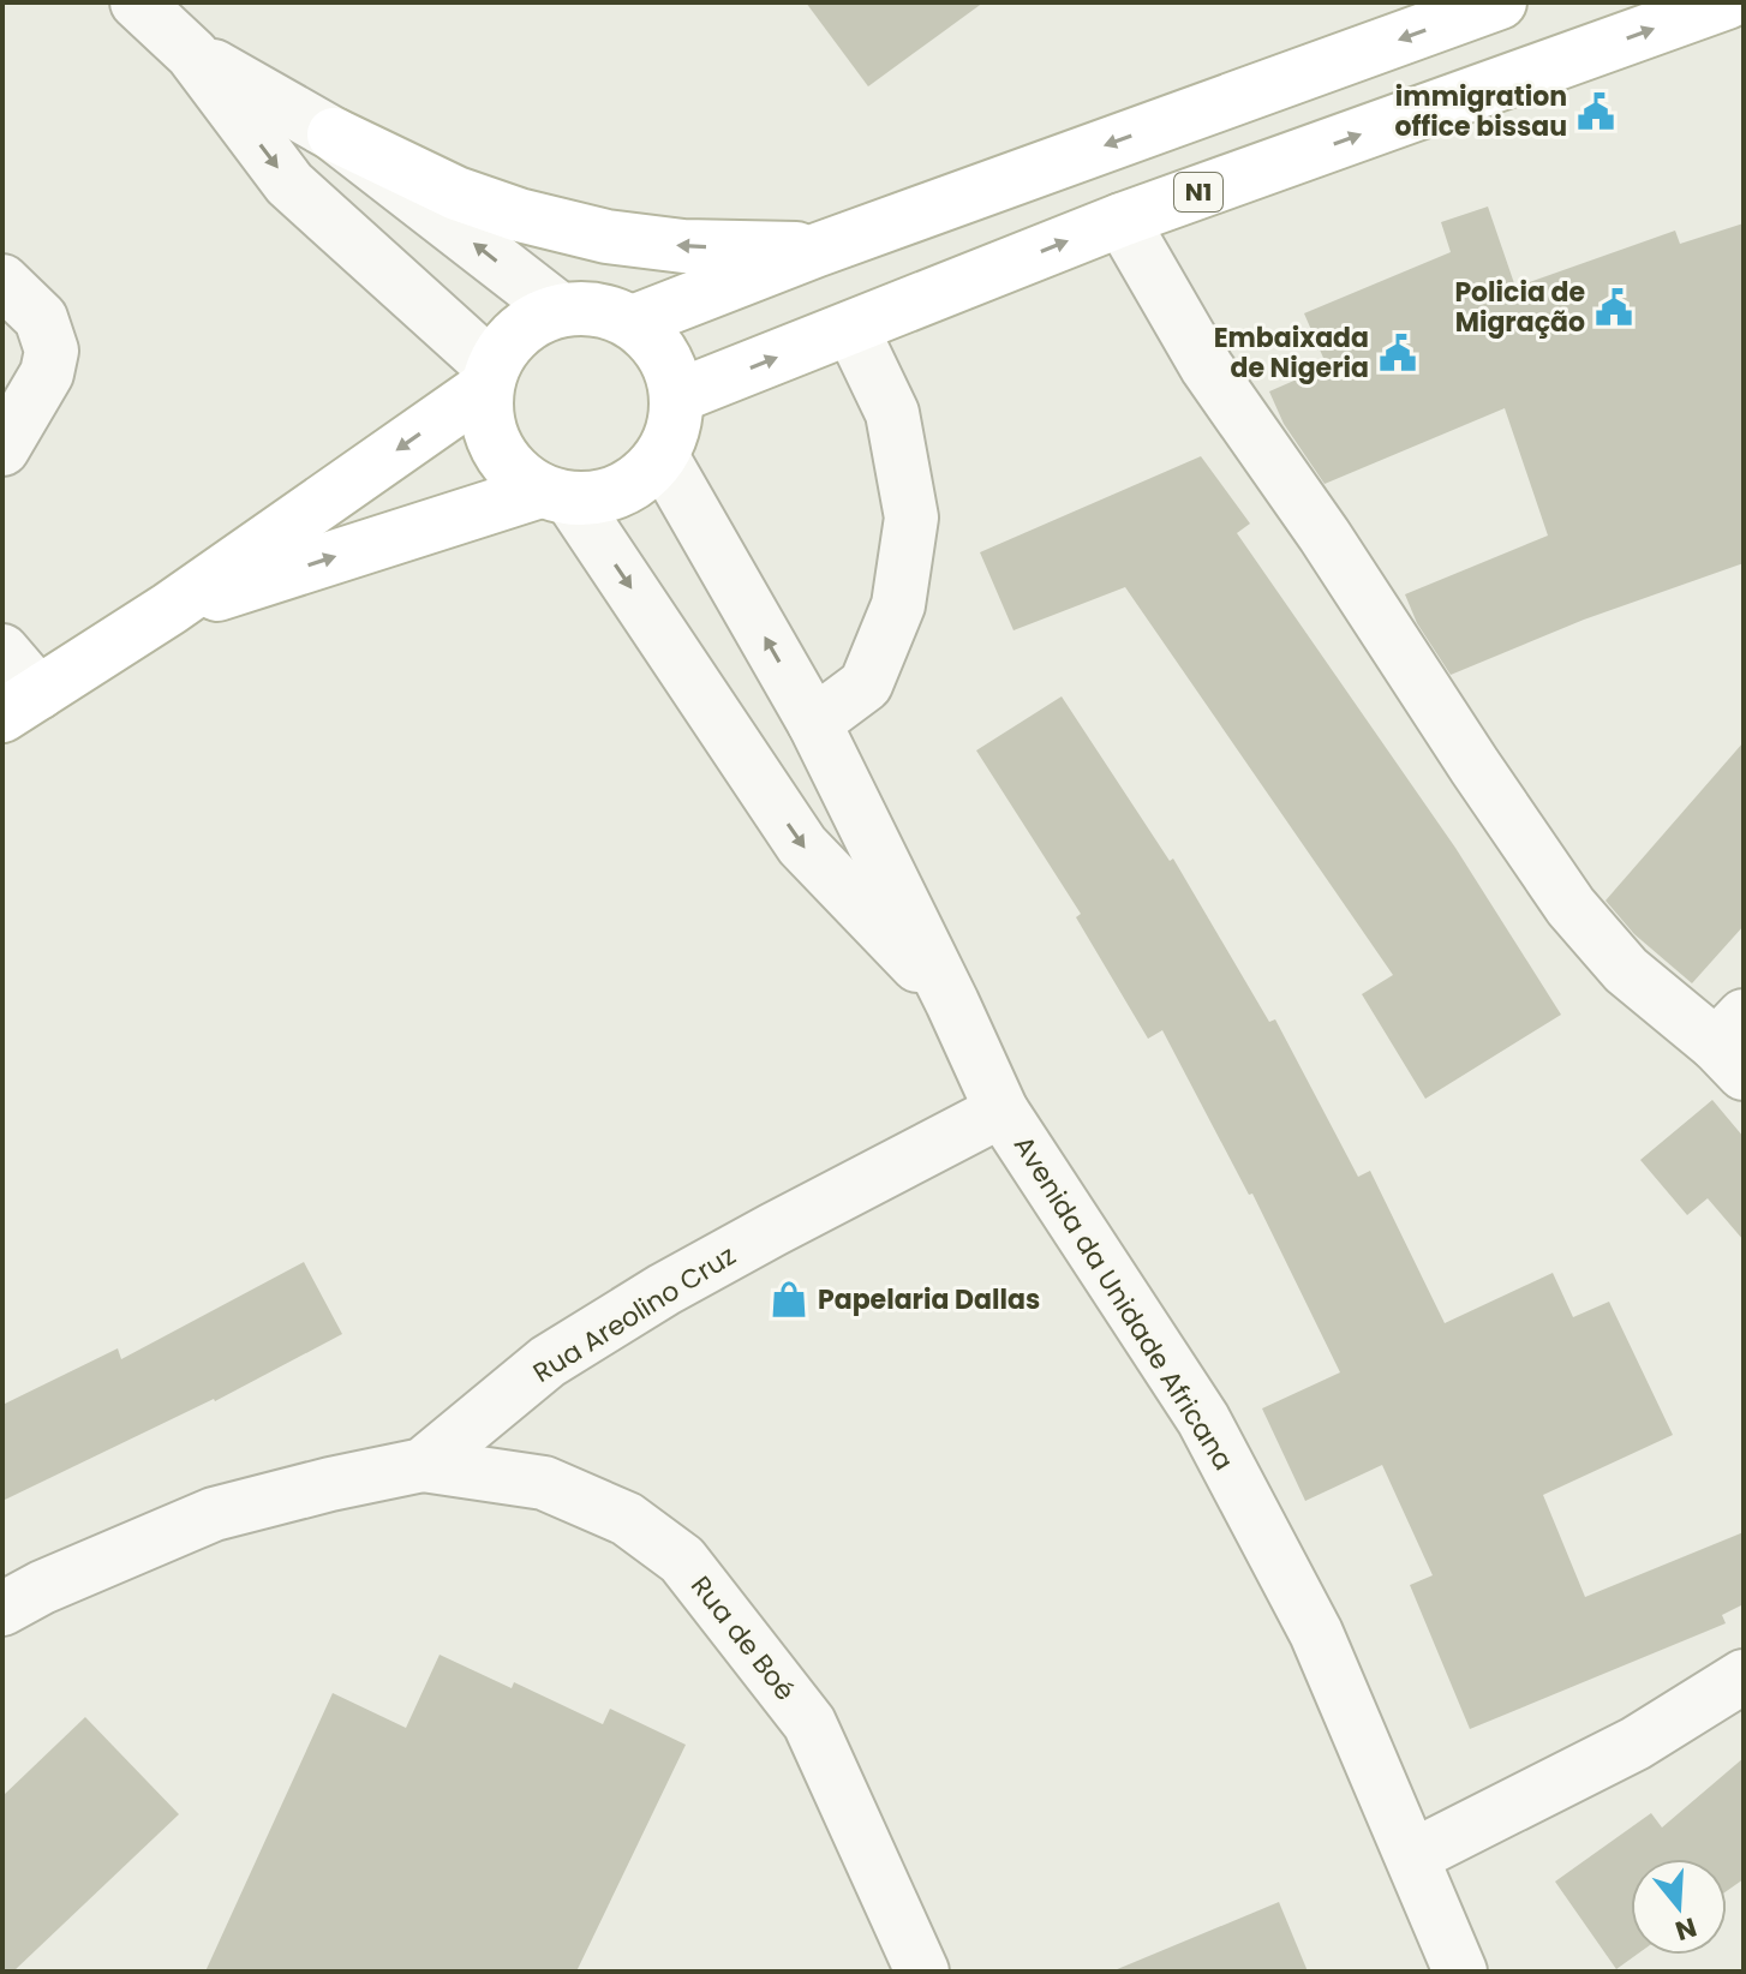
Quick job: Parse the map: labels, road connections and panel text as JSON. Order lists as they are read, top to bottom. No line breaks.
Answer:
{"streets":{"main road":["N1"],"street":["Avenida da Unidade Africana","Rua Areolino Cruz","Rua de Boé"]},"crossings":[["N1","Avenida da Unidade Africana"],["Avenida da Unidade Africana","Rua Areolino Cruz"],["Rua Areolino Cruz","Rua de Boé"]],"places":{"public building":["immigration office bissau","Policia de Migração","Embaixada de Nigeria"],"shop":["Papelaria Dallas"]},"north":"bottom"}
